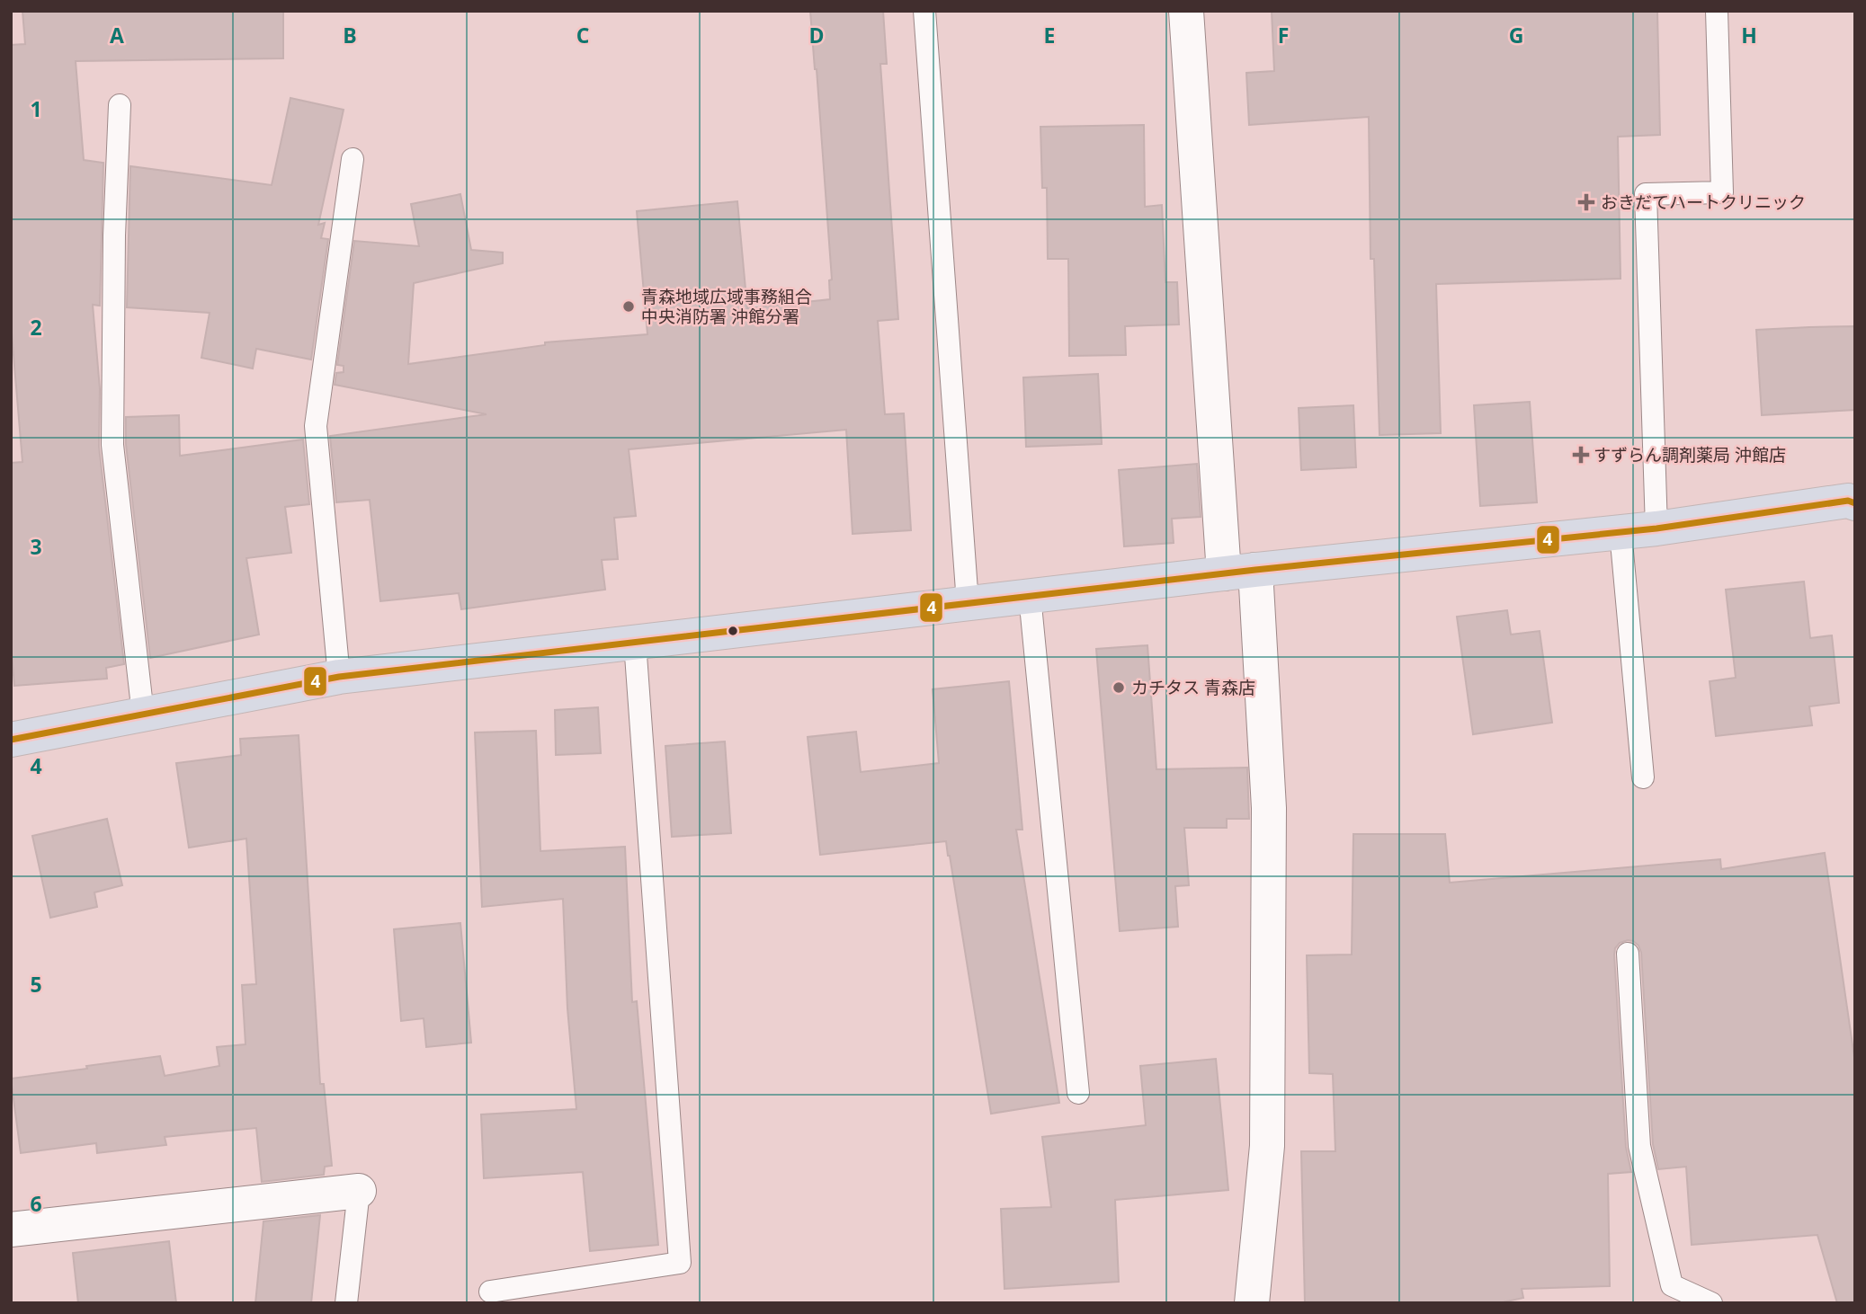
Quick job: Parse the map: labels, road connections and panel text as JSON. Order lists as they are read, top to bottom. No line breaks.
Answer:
{"places":{"health":["おきだてハートクリニック","すずらん調剤薬局 沖館店"],"other":["青森地域広域事務組合 中央消防署 沖館分署","カチタス 青森店"]},"lines":["transit line 4"],"grid":{"columns":["A","B","C","D","E","F","G","H"],"rows":["1","2","3","4","5","6"]}}
